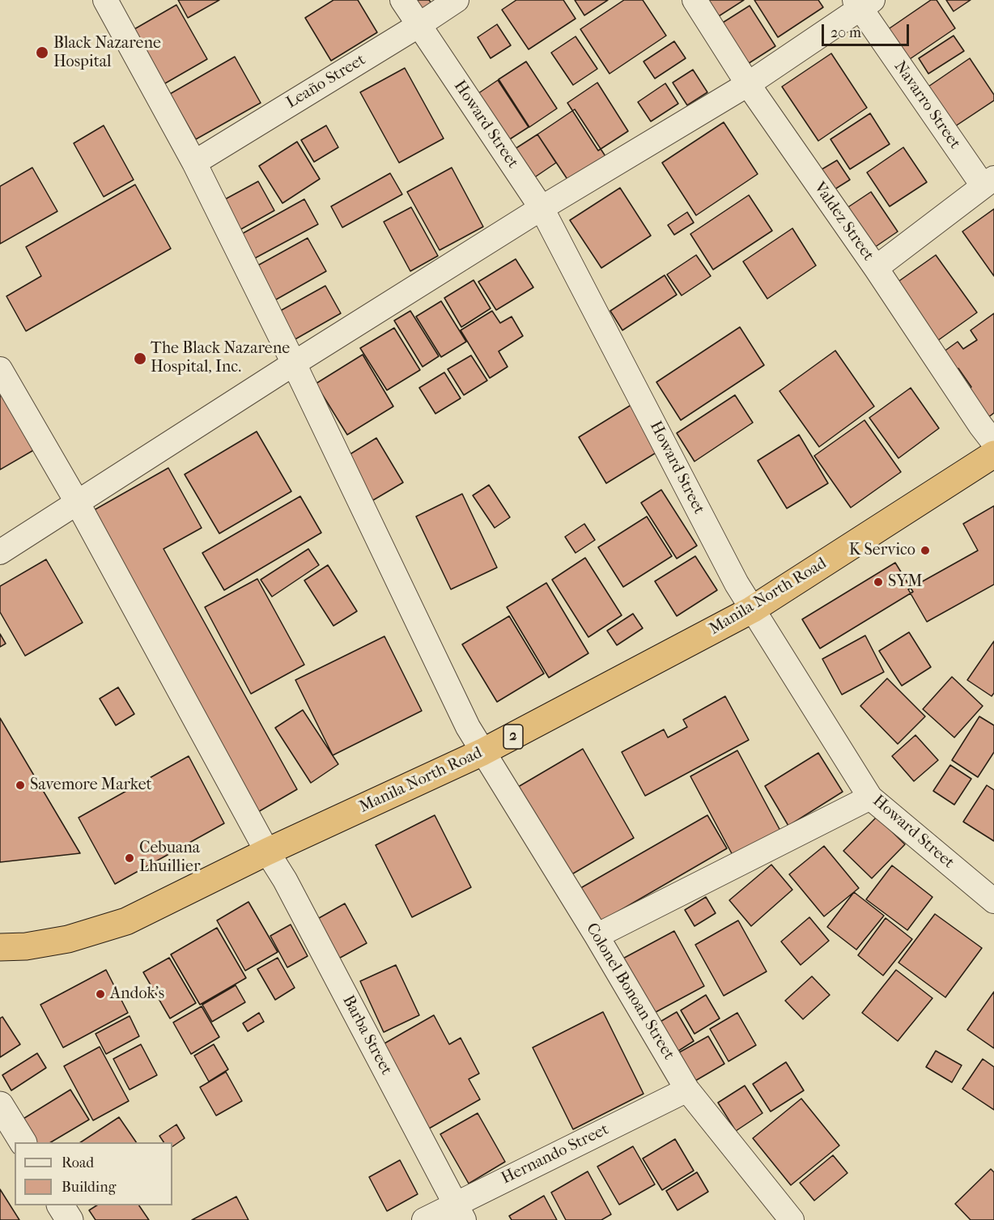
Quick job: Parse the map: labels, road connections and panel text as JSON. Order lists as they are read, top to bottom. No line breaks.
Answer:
{"streets":{"highway":["Manila North Road","2"],"street":["Leaño Street","Navarro Street","Howard Street","Valdez Street","Colonel Bonoan Street","Barba Street","Hernando Street"]},"crossings":[["Leaño Street","Howard Street"],["Leaño Street","Colonel Bonoan Street"],["Howard Street","Manila North Road"],["Manila North Road","Colonel Bonoan Street"],["Manila North Road","Barba Street"],["Colonel Bonoan Street","Hernando Street"],["Barba Street","Hernando Street"]],"places":["Black Nazarene Hospital","The Black Nazarene Hospital, Inc.","K Servico","SYM","Savemore Market","Cebuana Lhuillier","Andok's"],"legend":["Road","Building"],"scale_bar":"20 m"}
